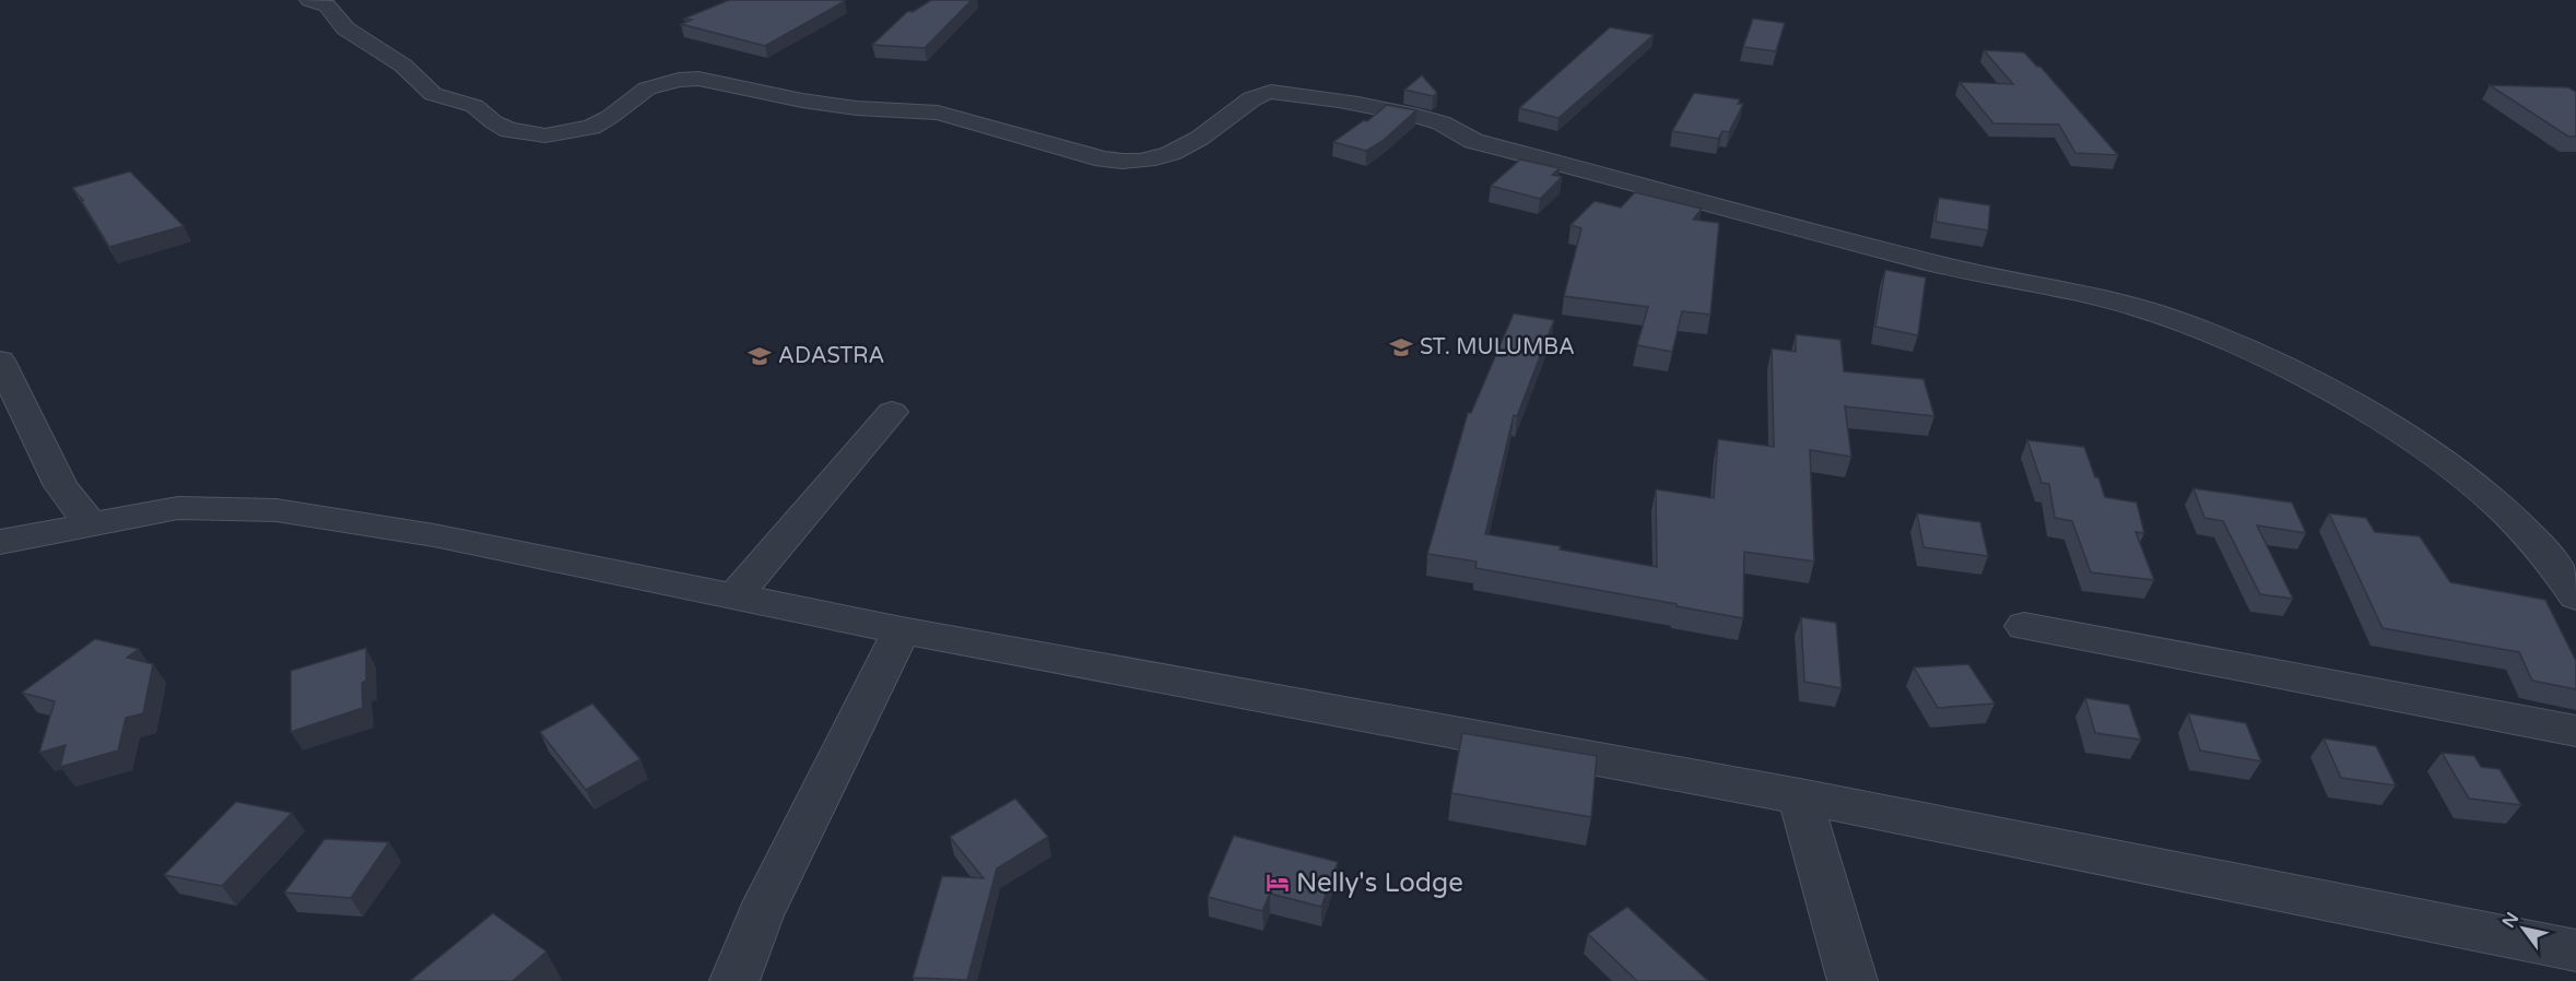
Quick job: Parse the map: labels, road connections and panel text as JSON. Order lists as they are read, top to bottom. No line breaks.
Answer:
{"places":{"school or university":["ST. MULUMBA","ADASTRA"],"hotel":["Nelly's Lodge"]},"north":"top left"}
